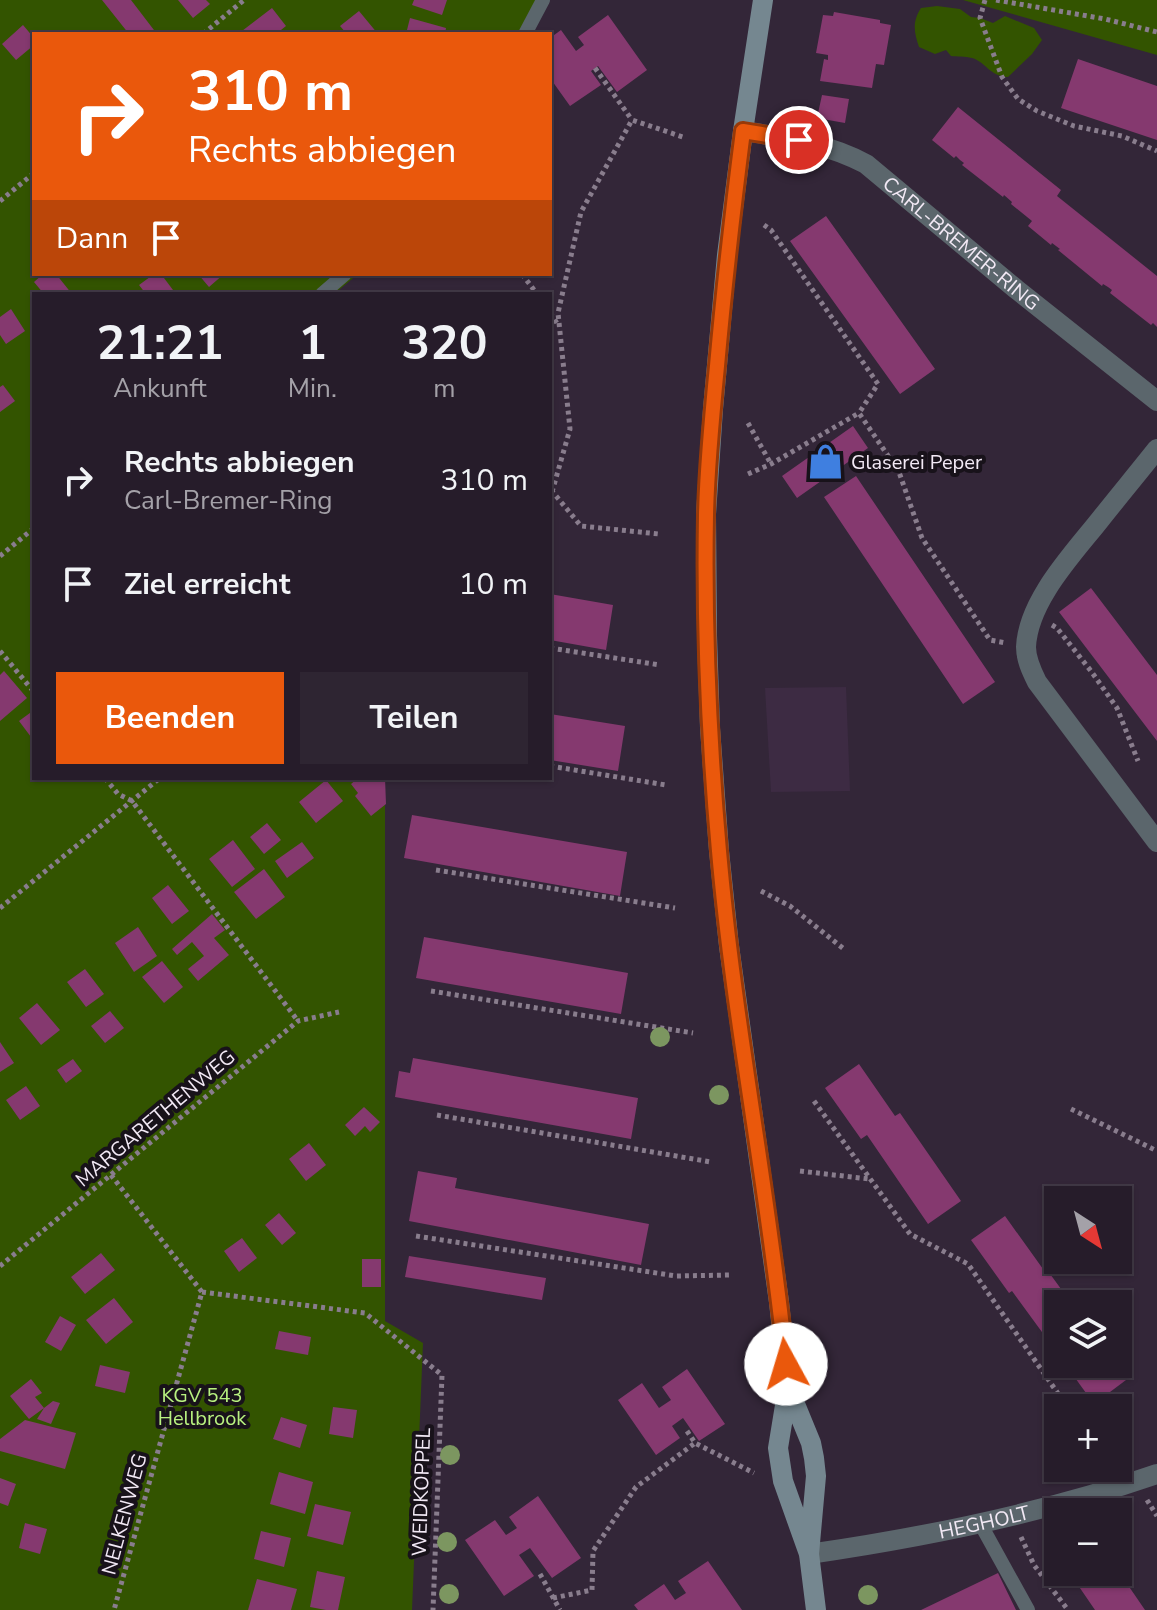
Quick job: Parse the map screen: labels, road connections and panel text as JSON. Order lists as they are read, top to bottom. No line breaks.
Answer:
{"streets":{"street":["CARL-BREMER-RING","HEGHOLT"],"path":["MARGARETHENWEG","WEIDKOPPEL","NELKENWEG"]},"crossings":[["WEIDKOPPEL","NELKENWEG"]],"parks":["KGV 543 Hellbrook"],"places":{"shop":["Glaserei Peper"]},"north":"bottom right","page":{"turn":["310 m","Rechts abbiegen"],"then":"Dann","eta":["21:21","Ankunft","1","Min.","320","m"],"list":[{"name":"Rechts abbiegen","note":"Carl-Bremer-Ring","value":"310 m"},{"name":"Ziel erreicht","value":"10 m"}],"buttons":["Beenden","Teilen"],"map_buttons":["+","−"]}}
